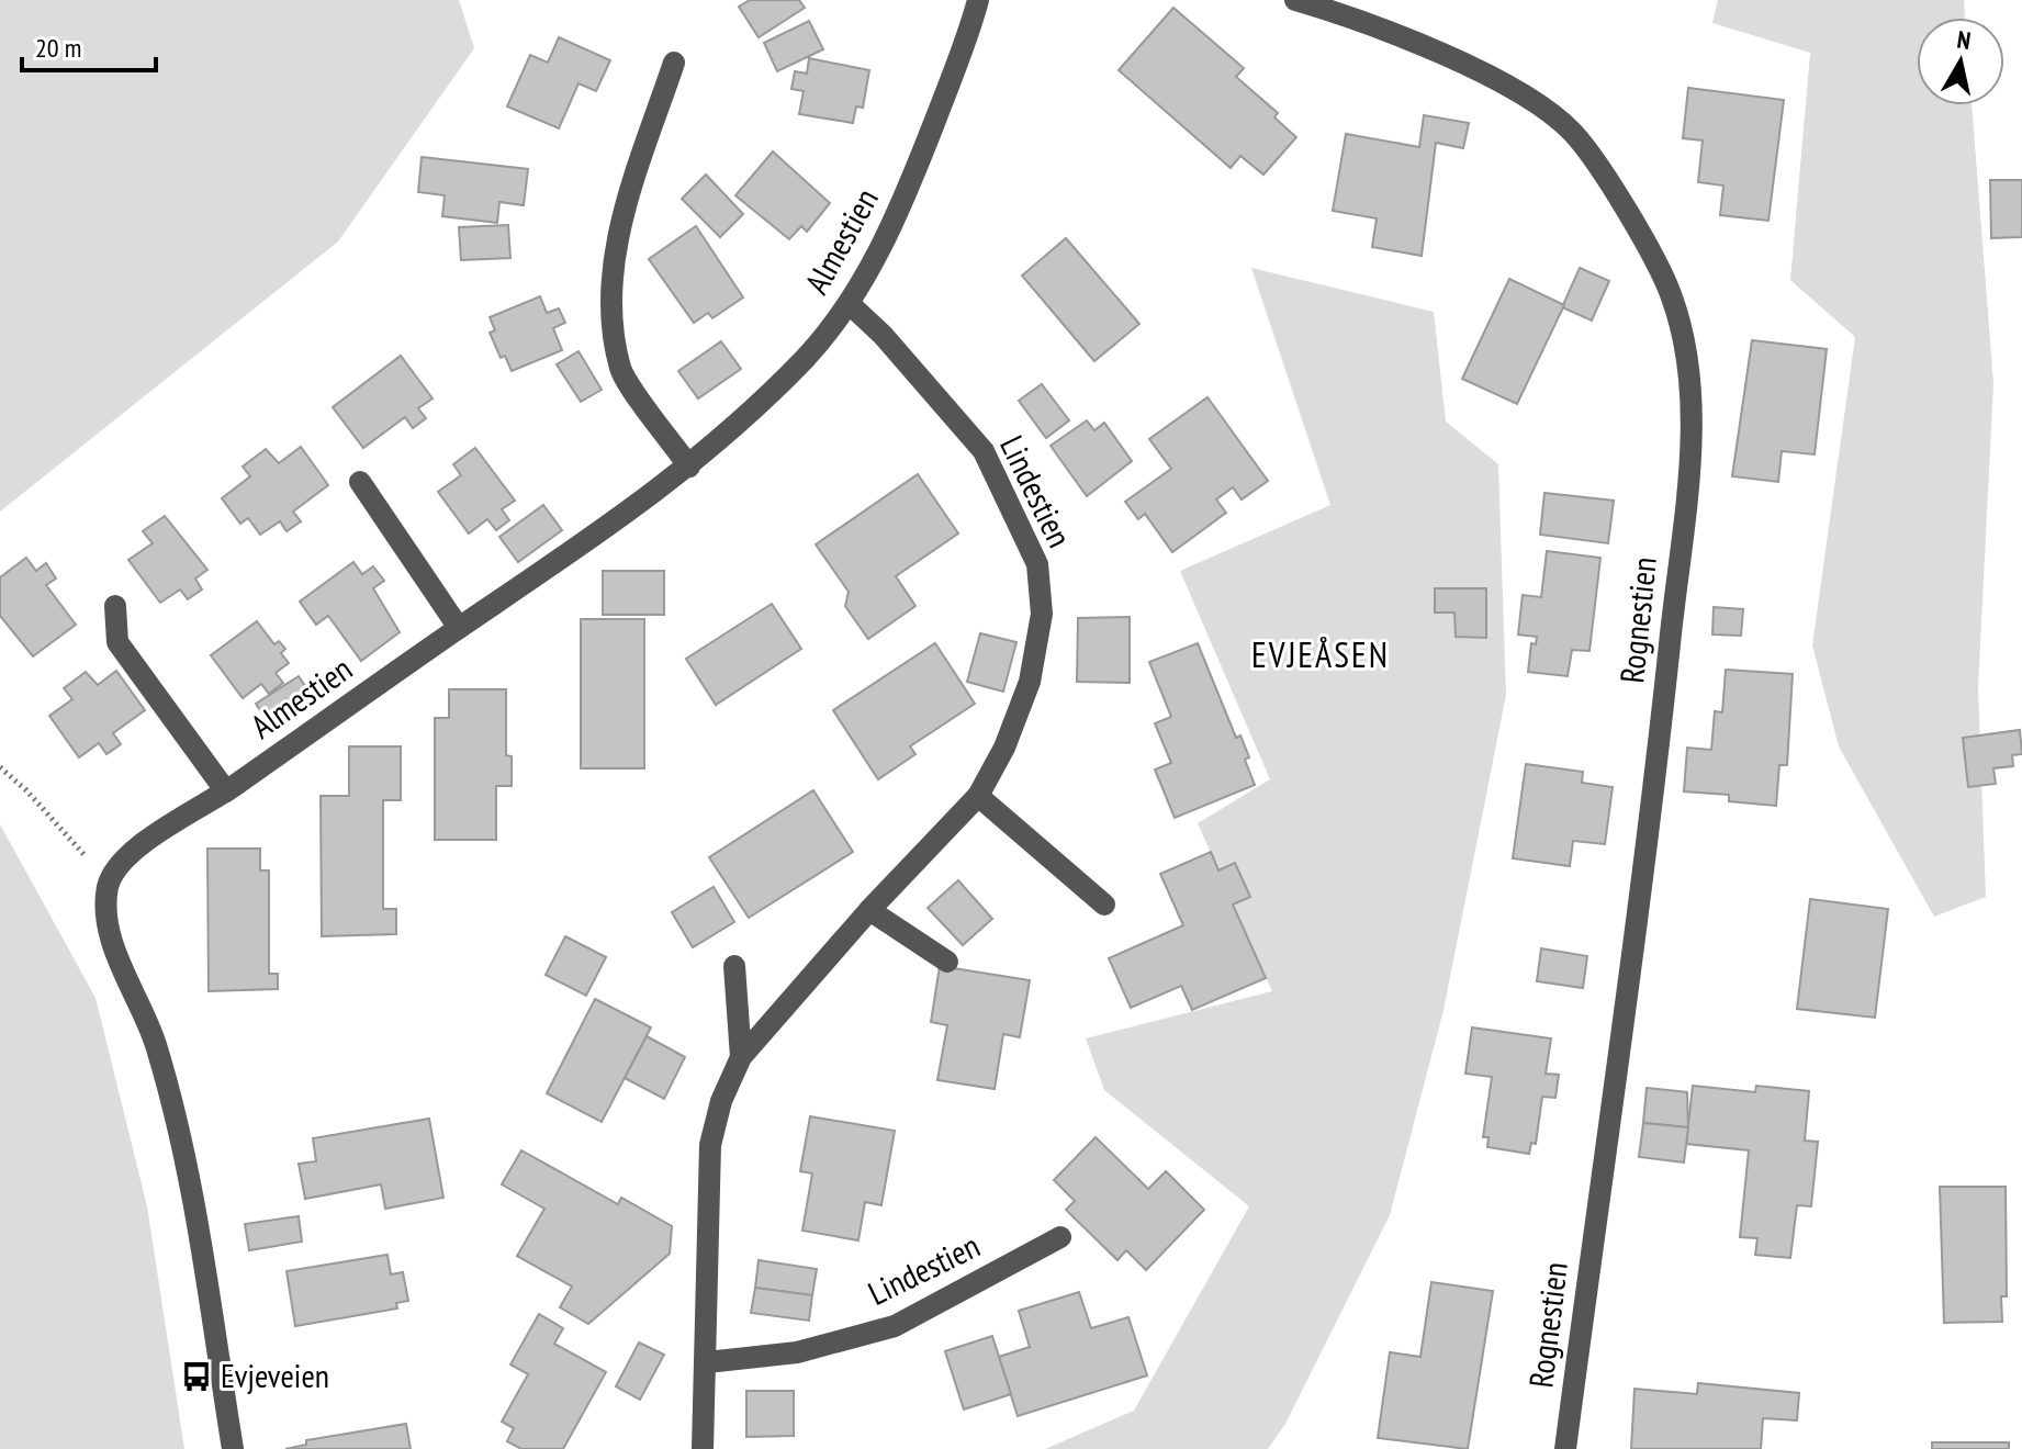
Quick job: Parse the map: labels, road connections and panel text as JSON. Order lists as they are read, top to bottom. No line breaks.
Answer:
{"streets":{"street":["Almestien","Lindestien","Rognestien"]},"crossings":[["Almestien","Lindestien"]],"districts":["EVJEÅSEN"],"places":{"bus stop":["Evjeveien"]},"scale_bar":"20 m","north":"top"}
